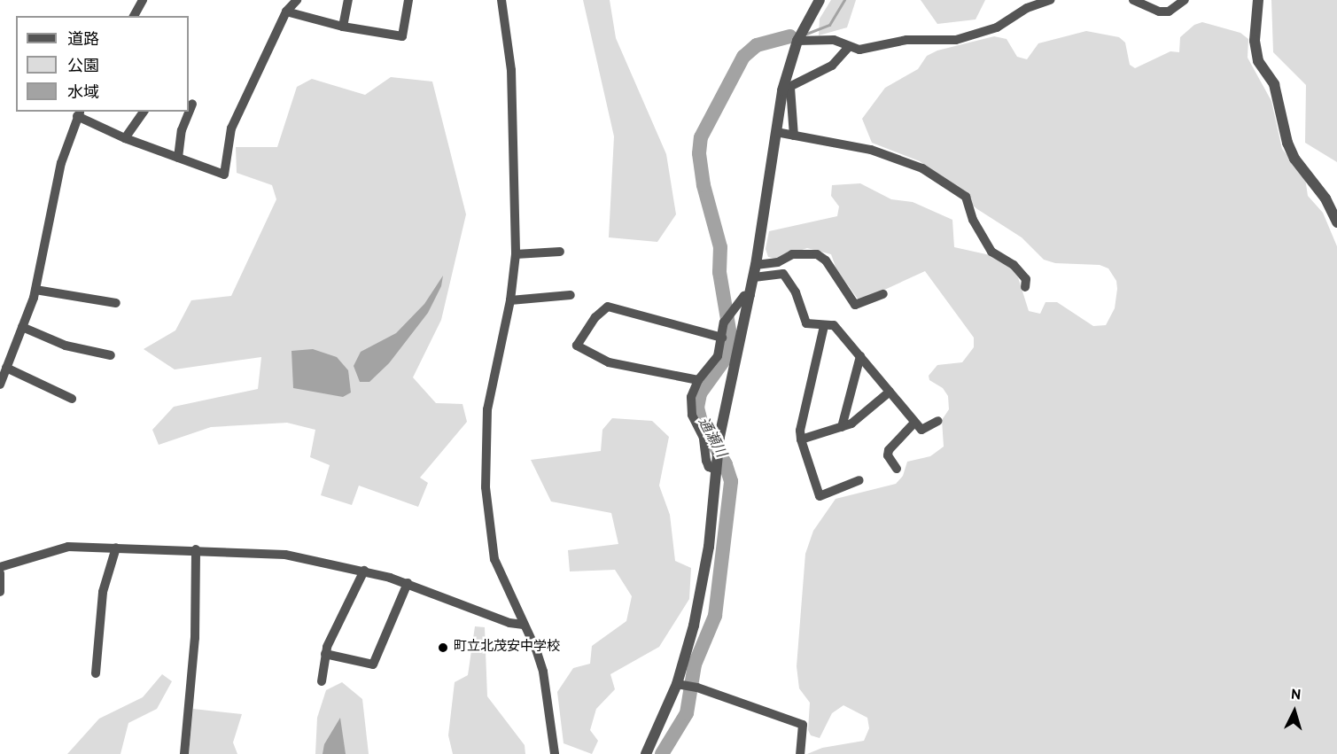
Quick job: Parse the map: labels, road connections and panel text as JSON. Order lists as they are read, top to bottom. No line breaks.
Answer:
{"water":["通瀬川"],"places":["町立北茂安中学校"],"legend":["道路","公園","水域"],"north":"top"}
